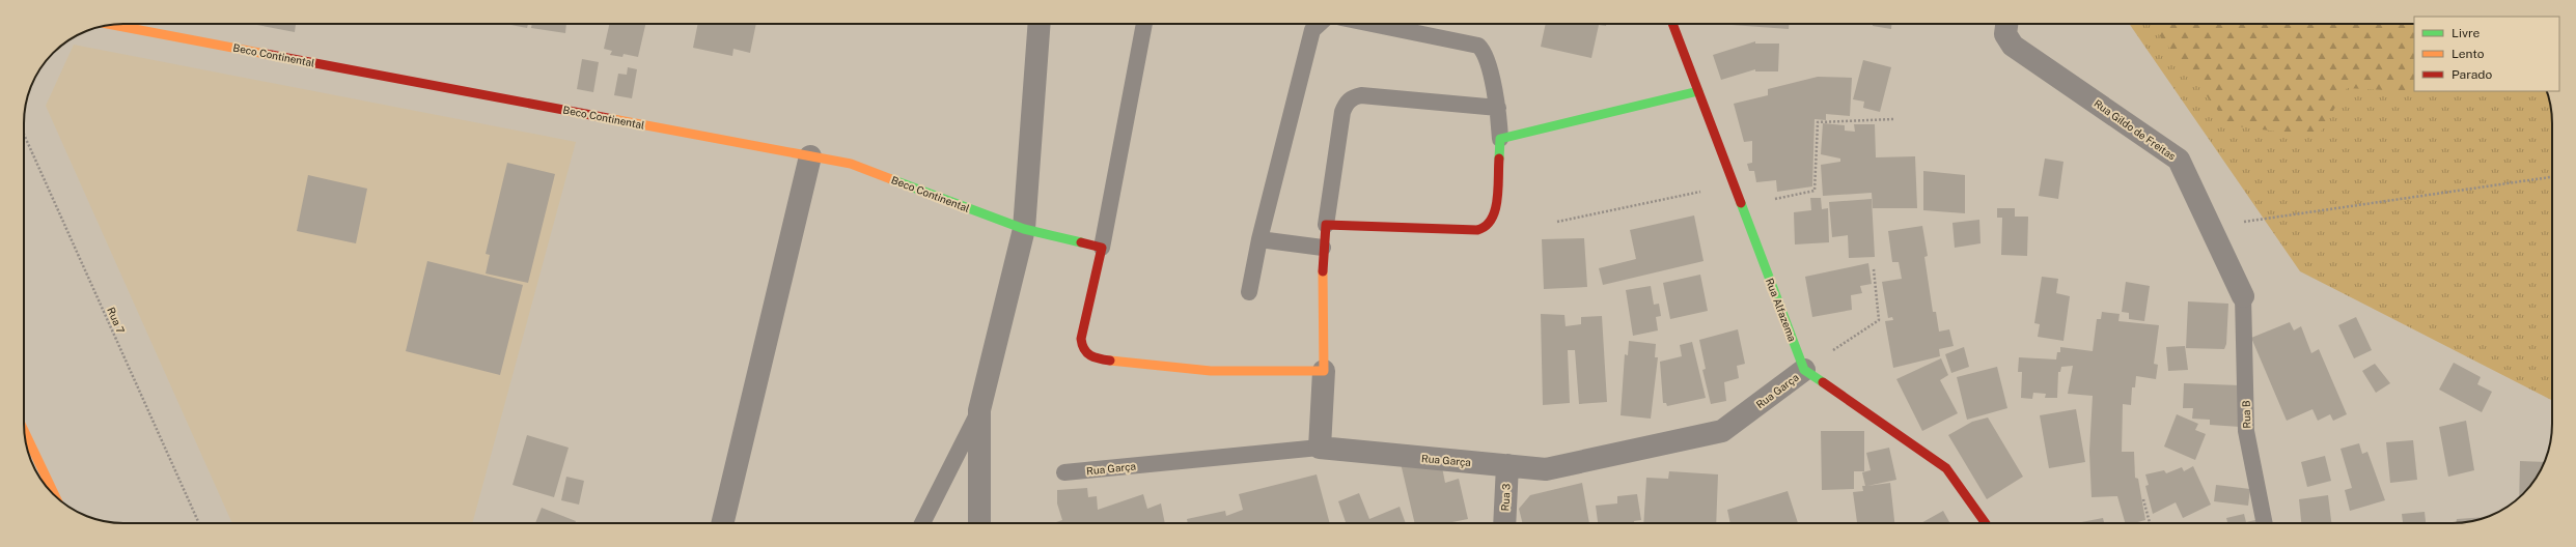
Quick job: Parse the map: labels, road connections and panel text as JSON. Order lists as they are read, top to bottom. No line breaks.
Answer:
{"streets":{"street":["Beco Continental","Rua Gildo de Freitas","Rua Alfazema","Rua Garça","Rua 3"],"lane":["Rua B"],"path":["Rua 7"]},"crossings":[["Rua Gildo de Freitas","Rua B"],["Rua Alfazema","Rua Garça"],["Rua Garça","Rua 3"]],"legend":["Livre","Lento","Parado"]}
